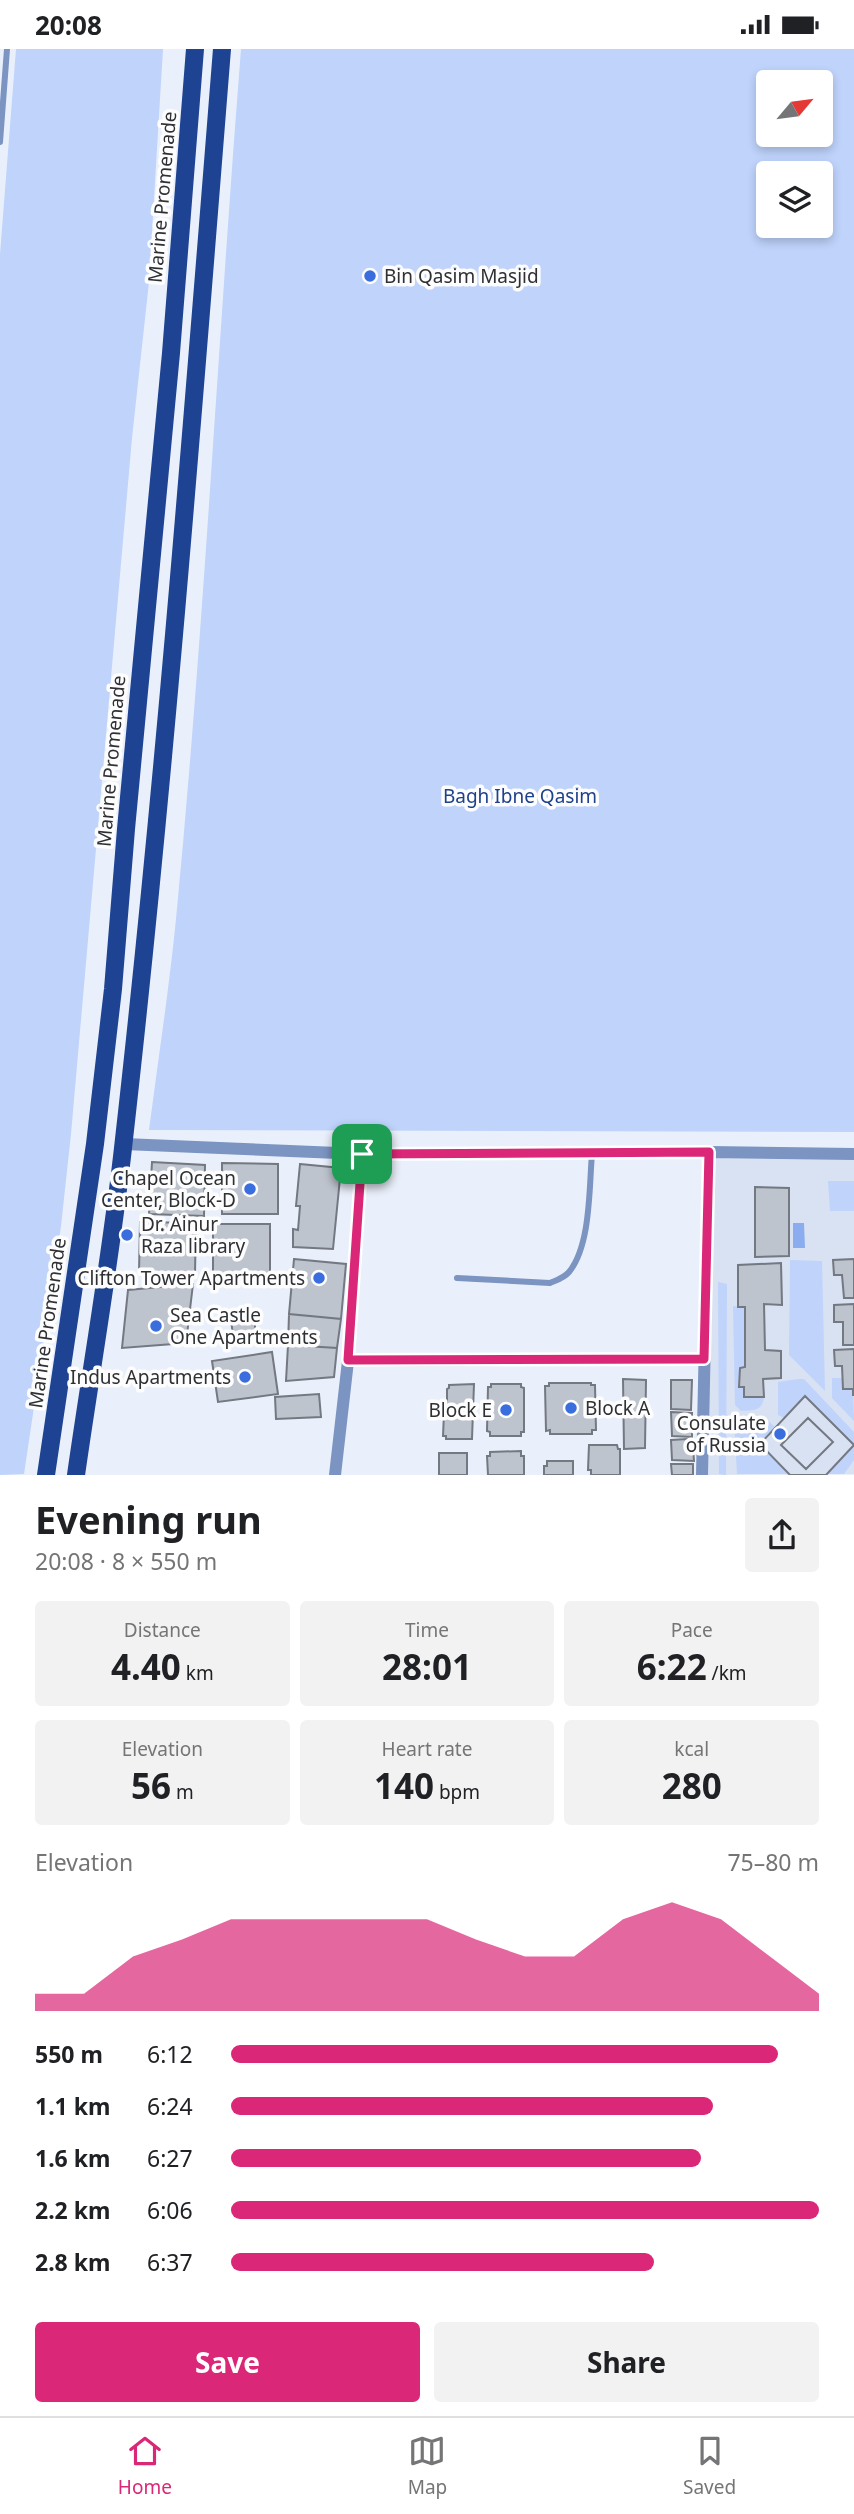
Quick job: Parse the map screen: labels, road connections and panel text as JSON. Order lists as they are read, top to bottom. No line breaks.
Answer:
{"streets":{"main road":["Marine Promenade"]},"parks":["Bagh Ibne Qasim"],"places":["Bin Qasim Masjid","Chapel Ocean Center, Block-D","Dr. Ainur Raza library","Clifton Tower Apartments","Sea Castle One Apartments","Indus Apartments","Block A","Block E","Consulate of Russia"],"north":"top right","page":{"status":"20:08","heading":["Evening run","20:08 · 8 × 550 m"],"stats":[["Distance","4.40 km"],["Time","28:01"],["Pace","6:22 /km"],["Elevation","56 m"],["Heart rate","140 bpm"],["kcal","280"]],"chart":["Elevation","75–80 m"],"list":[{"name":"550 m","note":"6:12"},{"name":"1.1 km","note":"6:24"},{"name":"1.6 km","note":"6:27"},{"name":"2.2 km","note":"6:06"},{"name":"2.8 km","note":"6:37"}],"buttons":["Save","Share"],"tabs":["Home","Map","Saved"]}}
